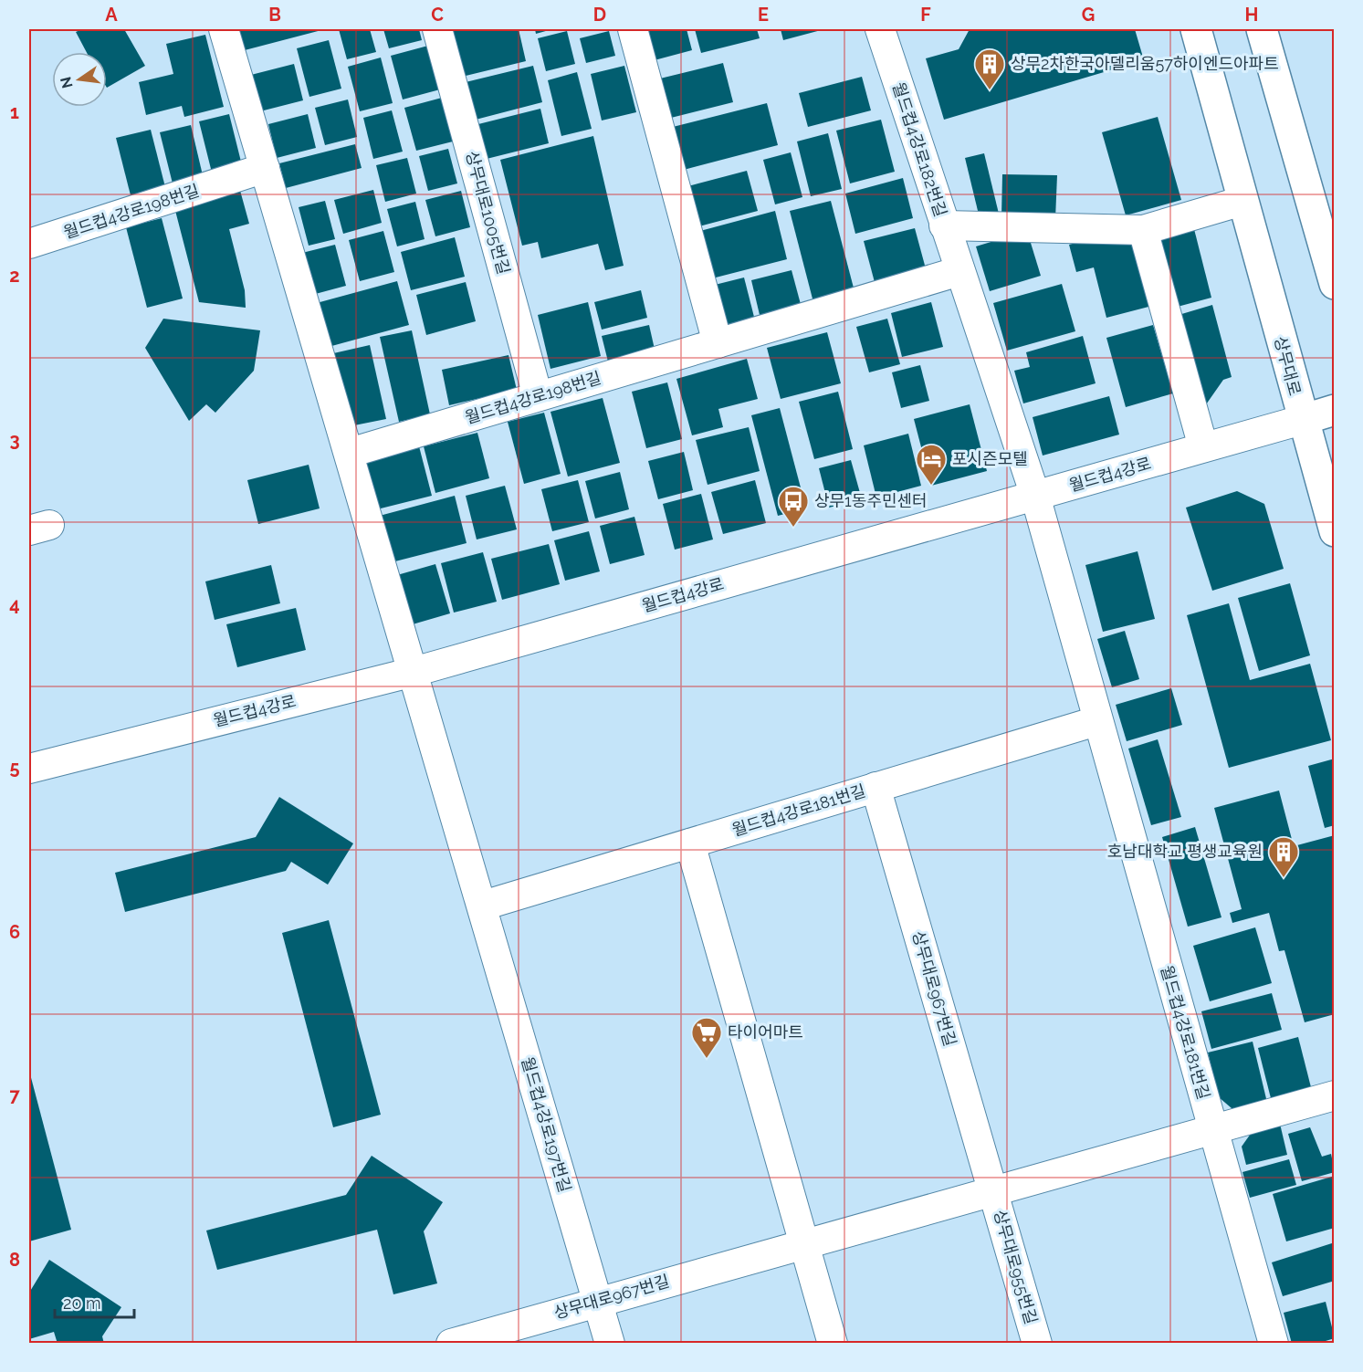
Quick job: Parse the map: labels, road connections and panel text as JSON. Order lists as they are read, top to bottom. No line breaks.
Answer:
{"streets":{"main road":["상무대로","월드컵4강로"],"street":["월드컵4강로182번길","월드컵4강로198번길","상무대로1005번길","월드컵4강로181번길","상무대로967번길","월드컵4강로197번길","상무대로955번길"]},"crossings":[["월드컵4강로182번길","월드컵4강로"],["월드컵4강로182번길","월드컵4강로181번길"],["월드컵4강로198번길","상무대로1005번길"],["상무대로","월드컵4강로"],["월드컵4강로","월드컵4강로181번길"],["월드컵4강로","월드컵4강로197번길"],["월드컵4강로181번길","상무대로967번길"],["상무대로967번길","월드컵4강로197번길"],["상무대로967번길","상무대로955번길"]],"places":{"building":["상무2차한국아델리움57하이엔드아파트","호남대학교 평생교육원"],"hotel":["포시즌모텔"],"bus stop":["상무1동주민센터"],"supermarket":["타이어마트"]},"scale_bar":"20 m","north":"left","grid":{"columns":["A","B","C","D","E","F","G","H"],"rows":["1","2","3","4","5","6","7","8"]}}
